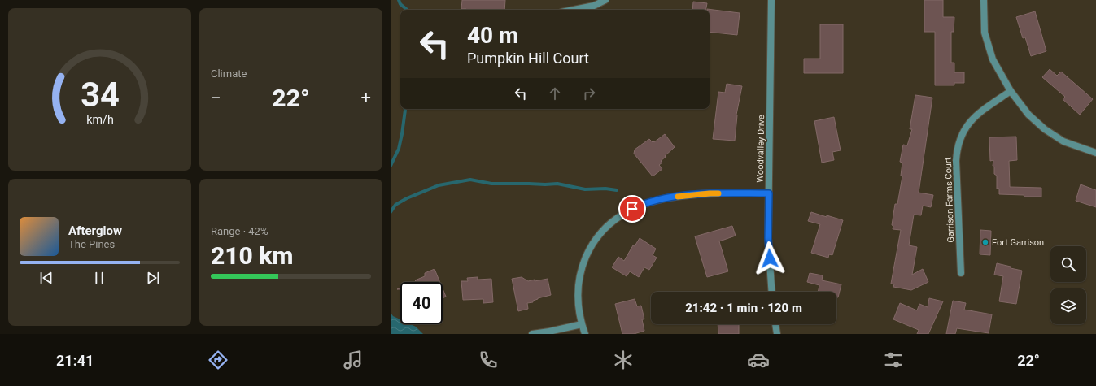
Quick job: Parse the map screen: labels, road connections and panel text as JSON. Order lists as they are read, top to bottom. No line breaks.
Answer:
{"streets":{"street":["Woodvalley Drive","Garrison Farms Court"]},"places":["Fort Garrison"],"page":{"tile":["Climate",["Range · 42%","210 km"]],"turn":["40 m","Pumpkin Hill Court"],"heat":["−","22°","+"],"song":["Afterglow","The Pines"],"limit":"40","trip":"21:42 · 1 min · 120 m","tabs":["21:41","22°"],"gauge":["34","km/h"]}}
